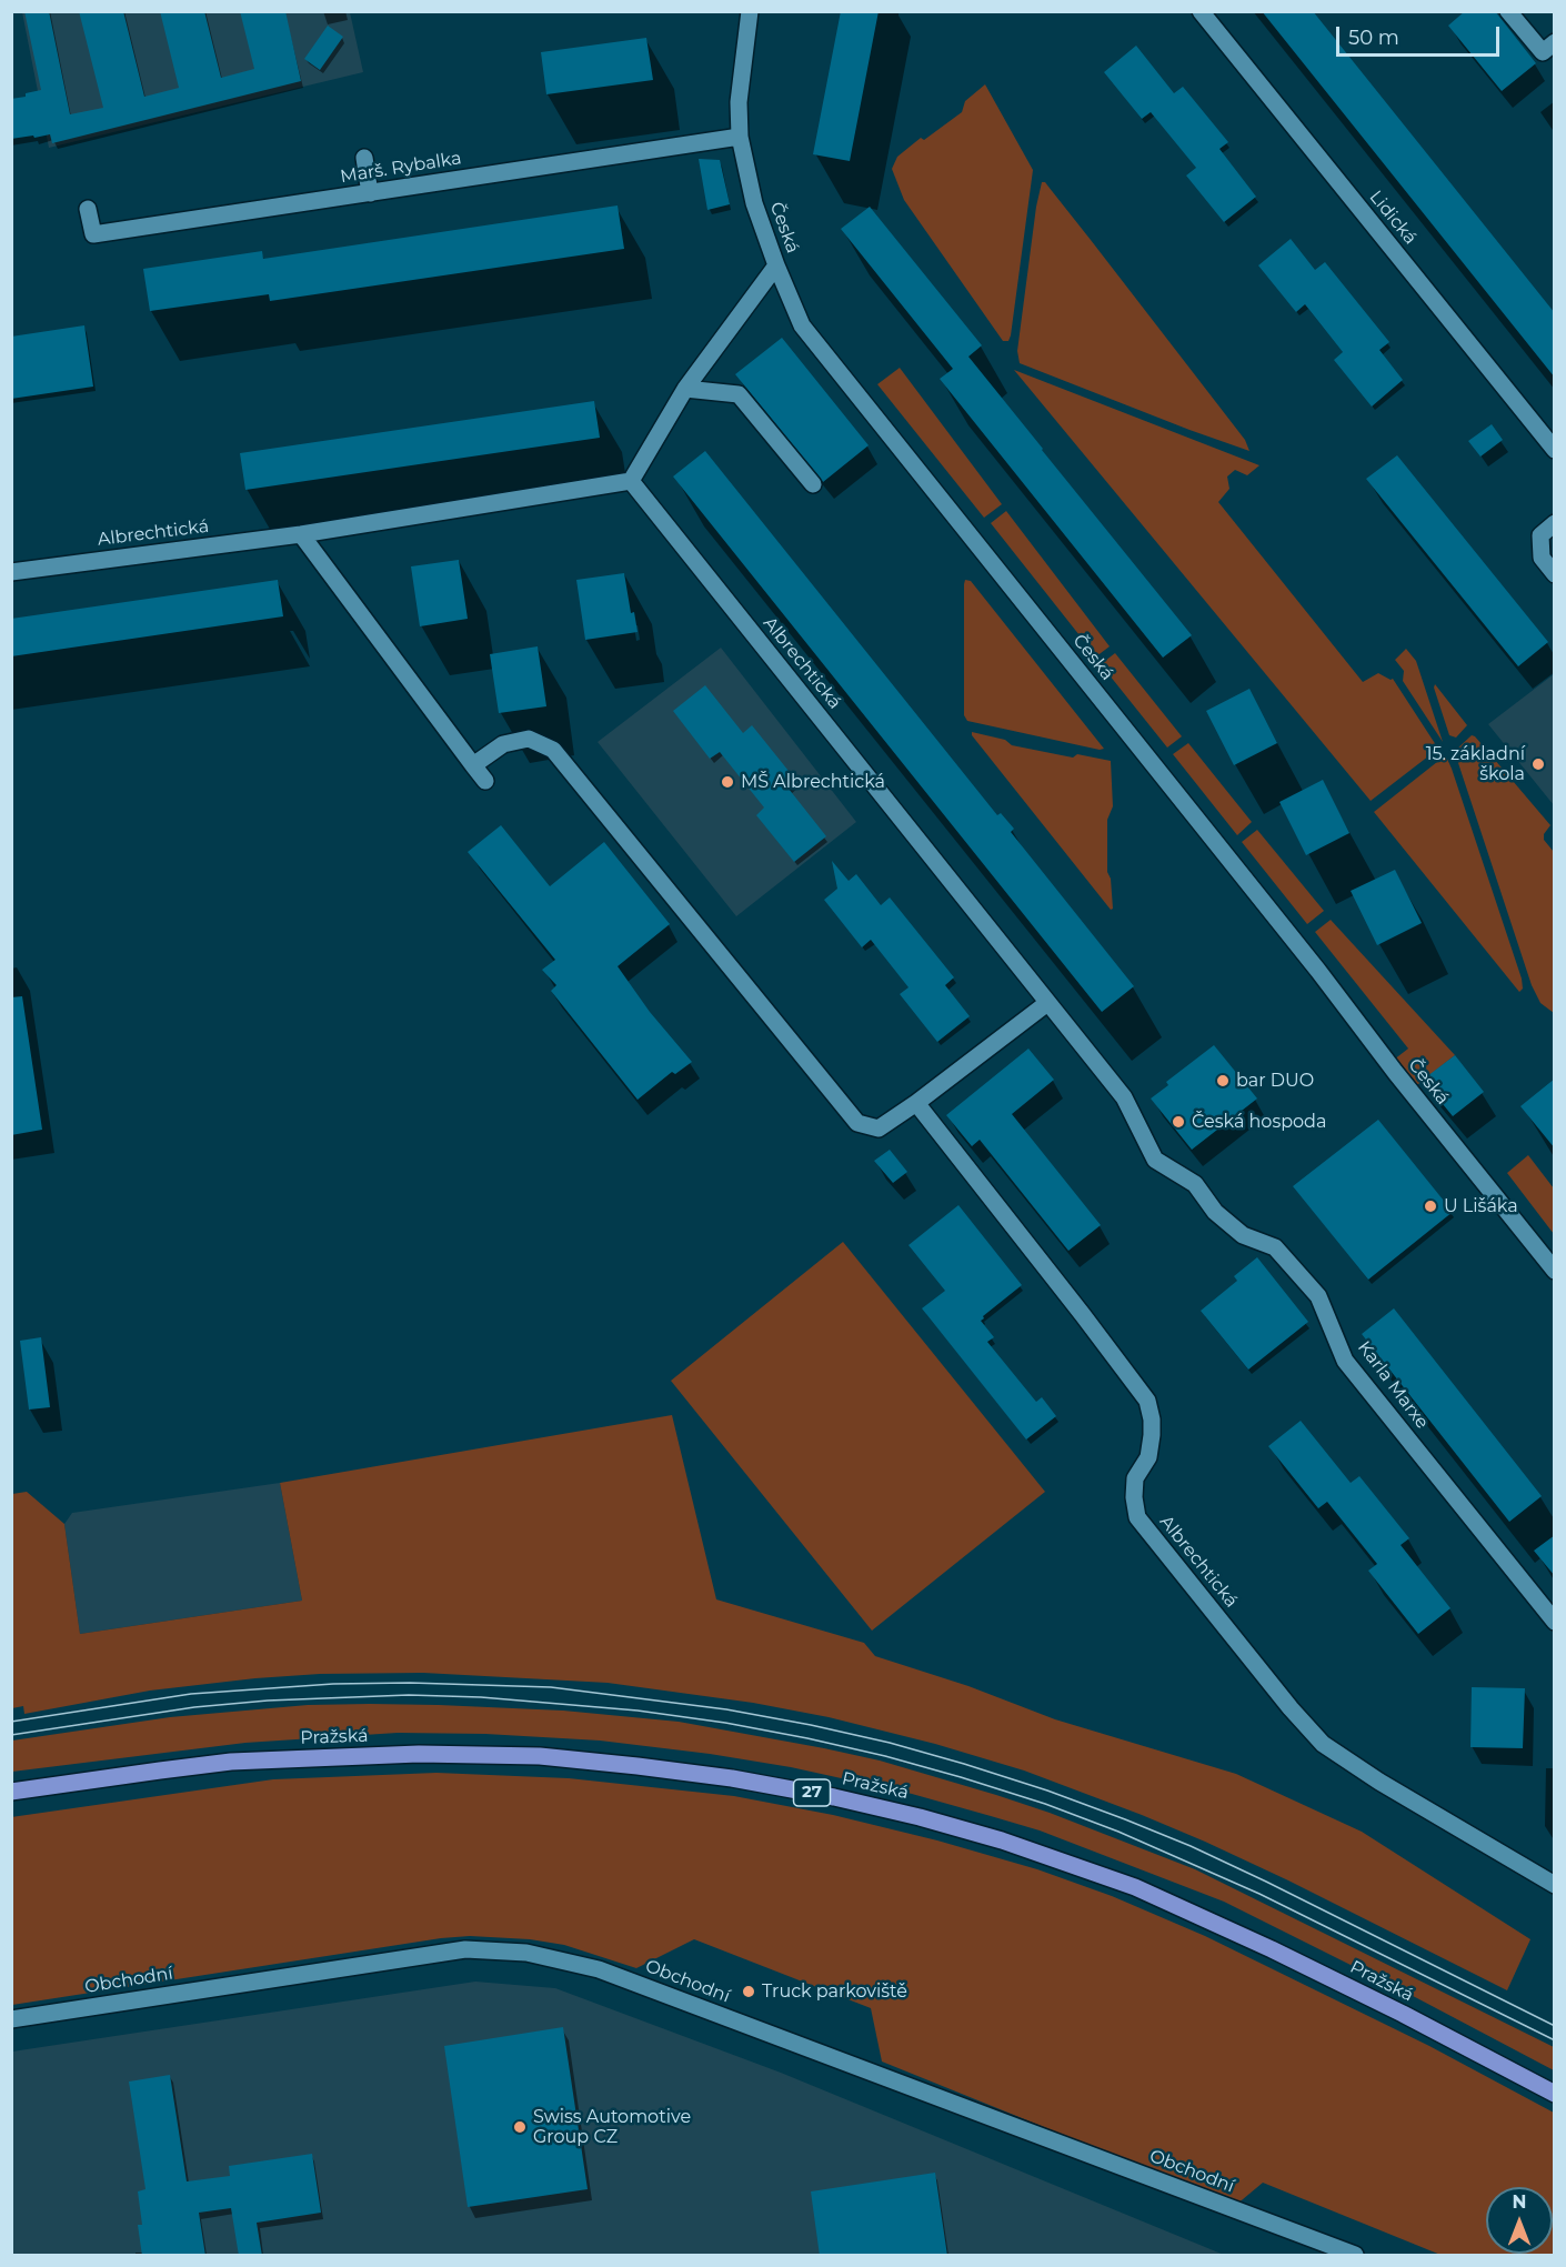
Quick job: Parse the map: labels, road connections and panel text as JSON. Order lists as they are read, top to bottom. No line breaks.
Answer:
{"streets":{"main road":["Pražská","27"],"street":["Marš. Rybalka","Lidická","Česká","Albrechtická","Karla Marxe","Obchodní"]},"crossings":[["Marš. Rybalka","Česká"],["Albrechtická","Karla Marxe"]],"places":["15. základní škola","MŠ Albrechtická","bar DUO","Česká hospoda","U Lišáka","Truck parkoviště","Swiss Automotive Group CZ"],"scale_bar":"50 m","north":"top"}
